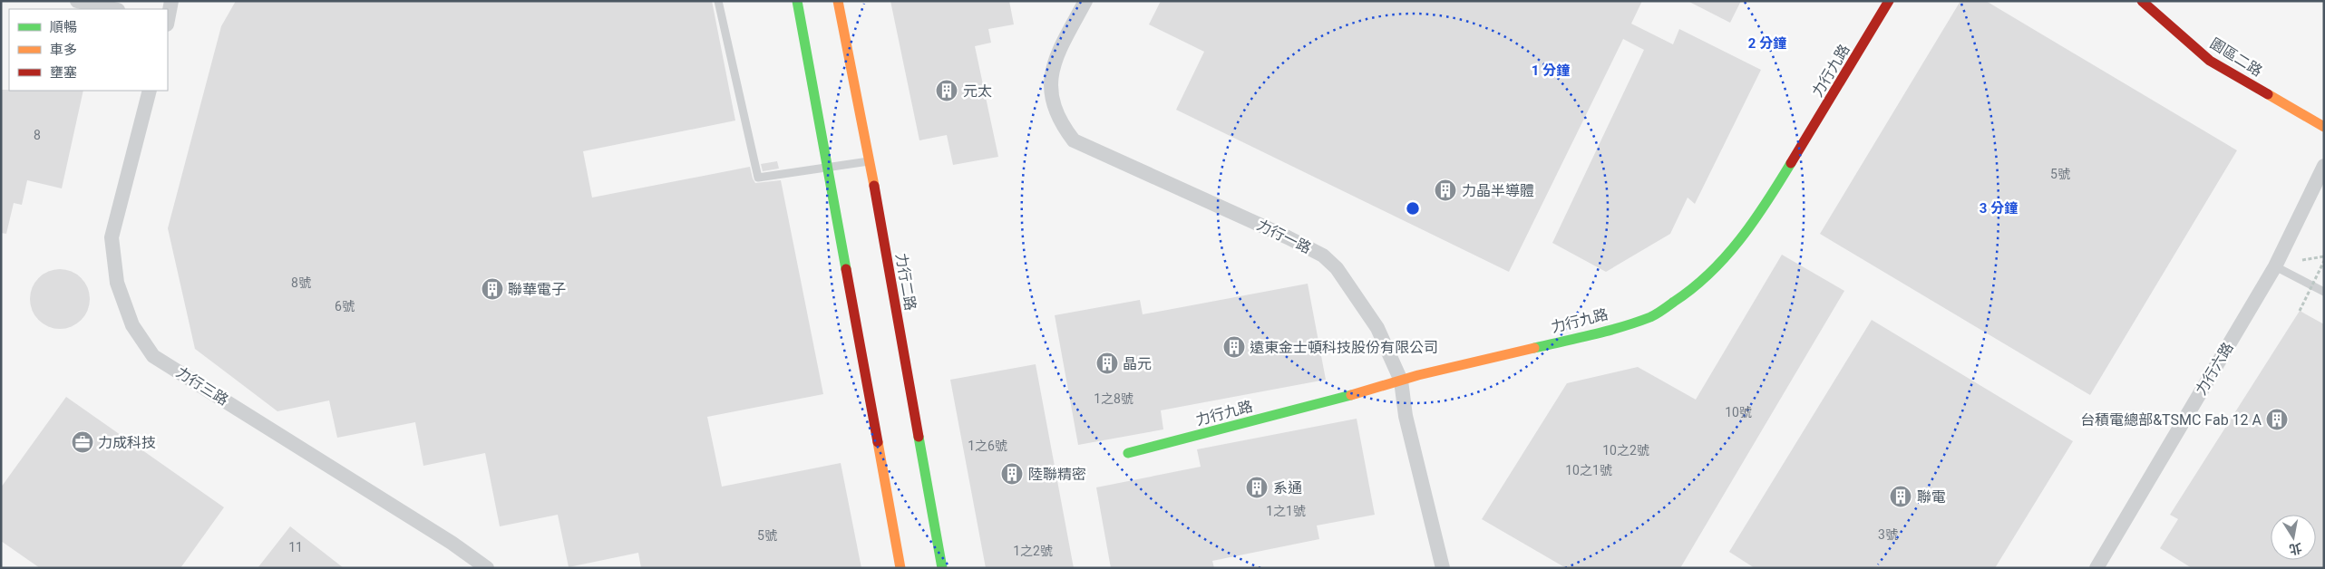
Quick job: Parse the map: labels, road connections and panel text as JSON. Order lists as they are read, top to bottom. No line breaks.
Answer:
{"streets":{"street":["園區二路","力行九路","力行一路","力行二路","力行六路","力行三路"]},"crossings":[["力行九路","力行一路"]],"places":{"building":["元太","力晶半導體","聯華電子","遠東金士頓科技股份有限公司","晶元","台積電總部&TSMC Fab 12 A","陸聯精密","系通","聯電"],"office":["力成科技"]},"house_numbers":["8","5號","8號","6號","1之8號","10號","1之6號","10之2號","10之1號","1之1號","3號","5號","11","1之2號"],"legend":["順暢","車多","壅塞"],"north":"bottom","rings":["2 分鐘","1 分鐘","3 分鐘"]}
